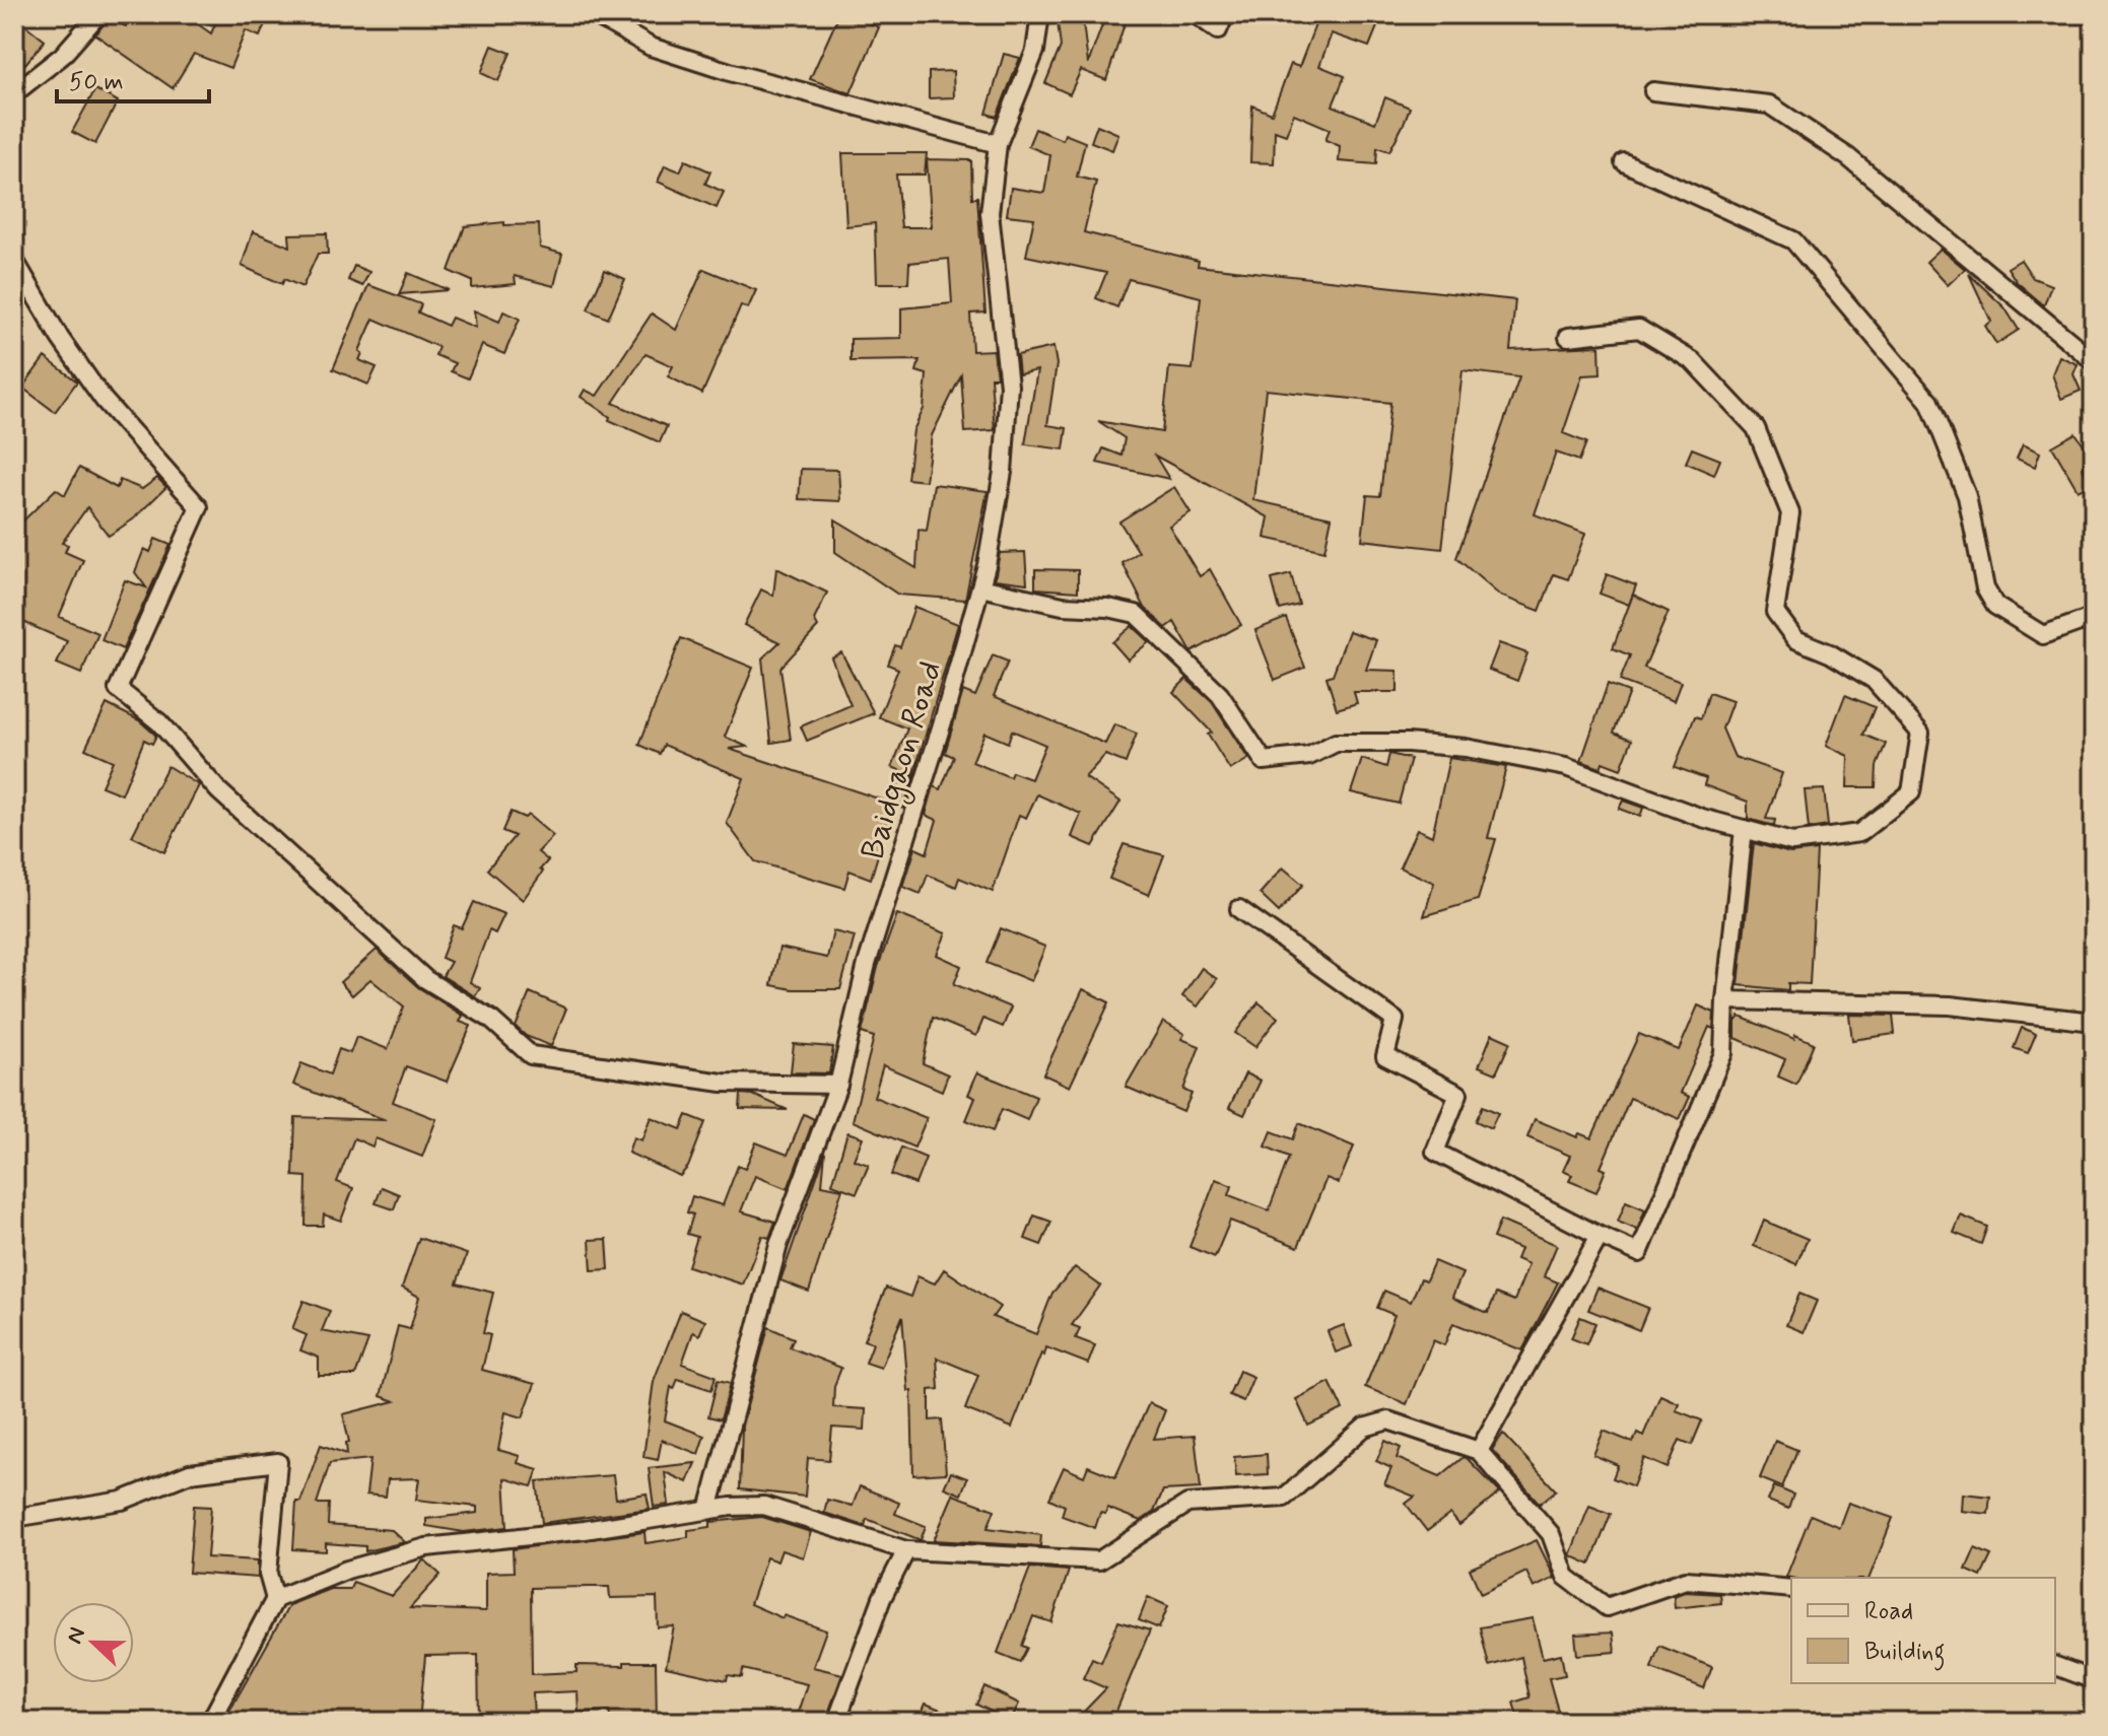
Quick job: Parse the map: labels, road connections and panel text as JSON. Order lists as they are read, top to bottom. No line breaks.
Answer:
{"streets":{"street":["Baidgaon Road"]},"legend":["Road","Building"],"scale_bar":"50 m","north":"left"}
